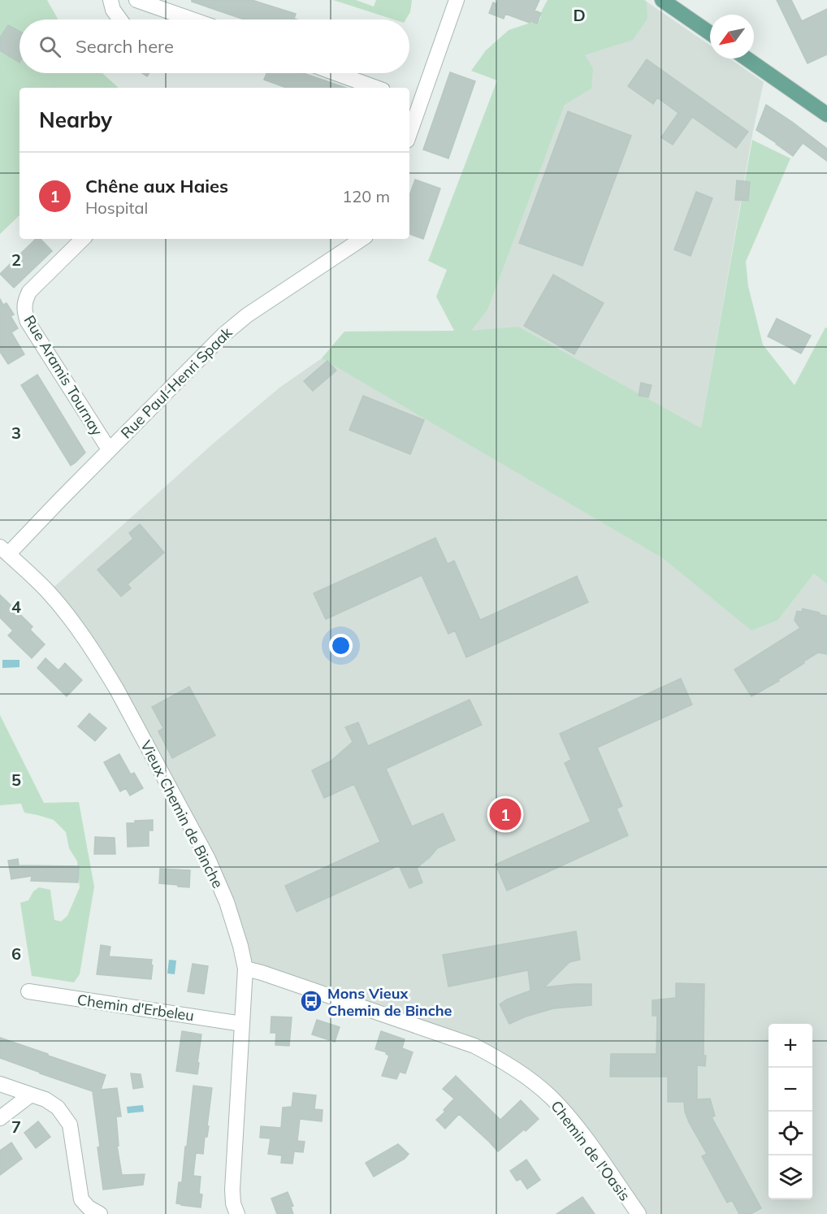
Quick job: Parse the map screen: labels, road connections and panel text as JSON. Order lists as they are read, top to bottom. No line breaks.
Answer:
{"streets":{"street":["Rue Aramis Tournay","Rue Paul-Henri Spaak","Vieux Chemin de Binche","Chemin d'Erbeleu","Chemin de l'Oasis"]},"crossings":[["Rue Aramis Tournay","Rue Paul-Henri Spaak"],["Rue Paul-Henri Spaak","Vieux Chemin de Binche"],["Vieux Chemin de Binche","Chemin d'Erbeleu"],["Vieux Chemin de Binche","Chemin de l'Oasis"]],"places":{"bus stop":["Mons Vieux Chemin de Binche"]},"north":"bottom left","page":{"search":"Search here","heading":"Nearby","list":[{"mark":"1","name":"Chêne aux Haies","note":"Hospital","value":"120 m"}],"pins":"1","map_buttons":["+","−"]},"grid":{"columns":["D"],"rows":["2","3","4","5","6","7"]}}
